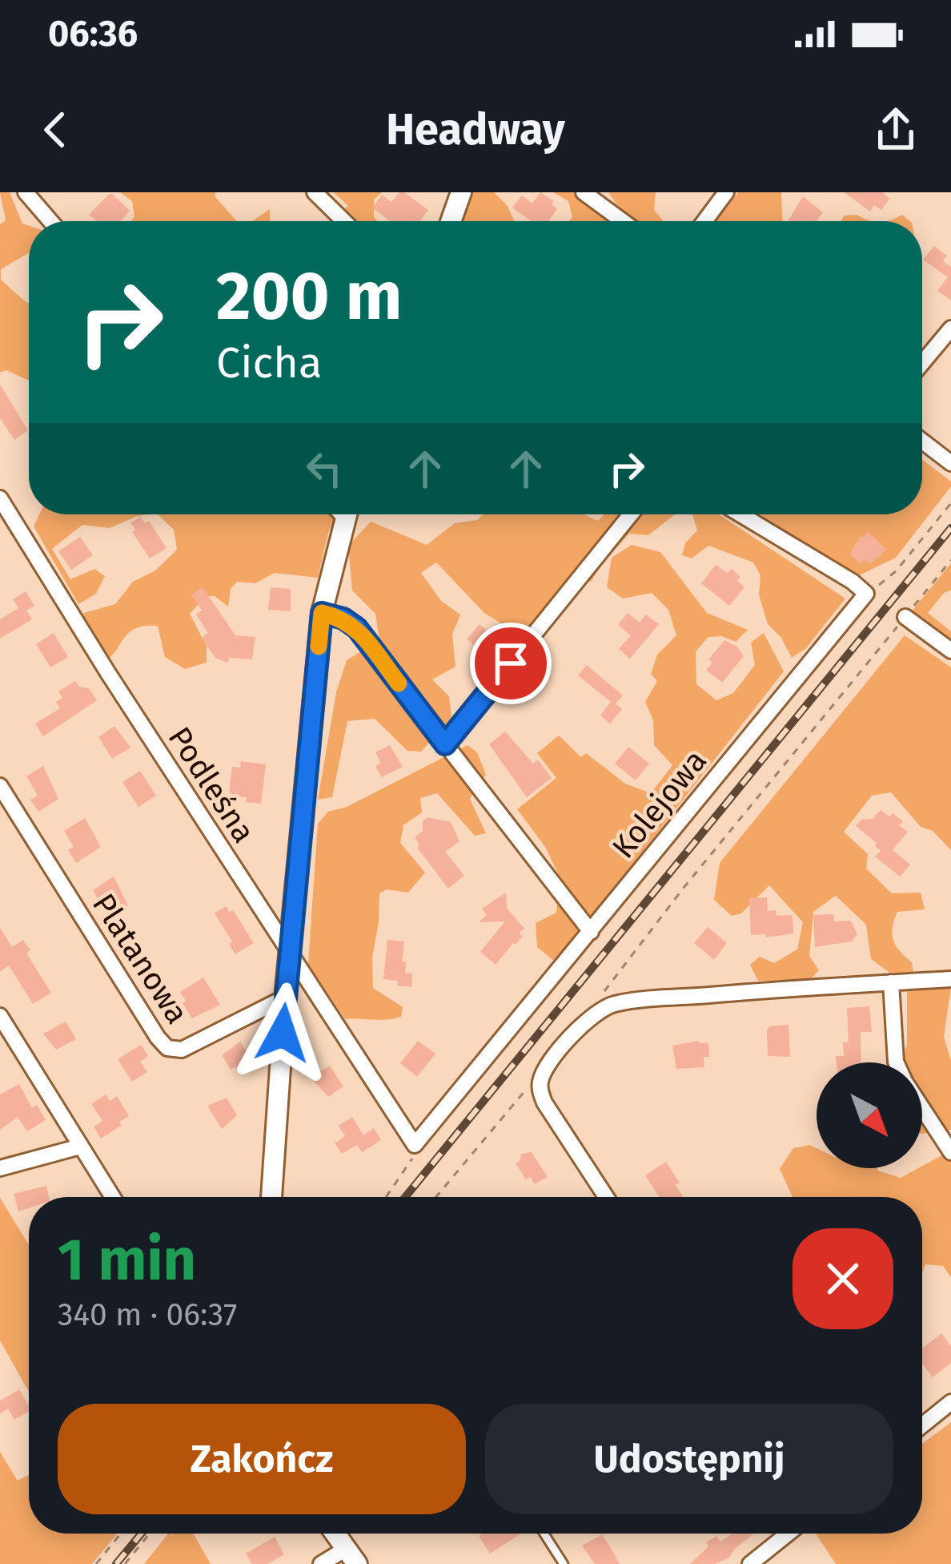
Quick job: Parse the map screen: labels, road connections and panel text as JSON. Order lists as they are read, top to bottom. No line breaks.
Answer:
{"streets":{"street":["Podleśna","Kolejowa","Platanowa"]},"crossings":[["Podleśna","Kolejowa"]],"north":"bottom right","page":{"status":"06:36","header":"Headway","turn":["200 m","Cicha"],"heading":["1 min","340 m · 06:37"],"buttons":["Zakończ","Udostępnij"]}}
